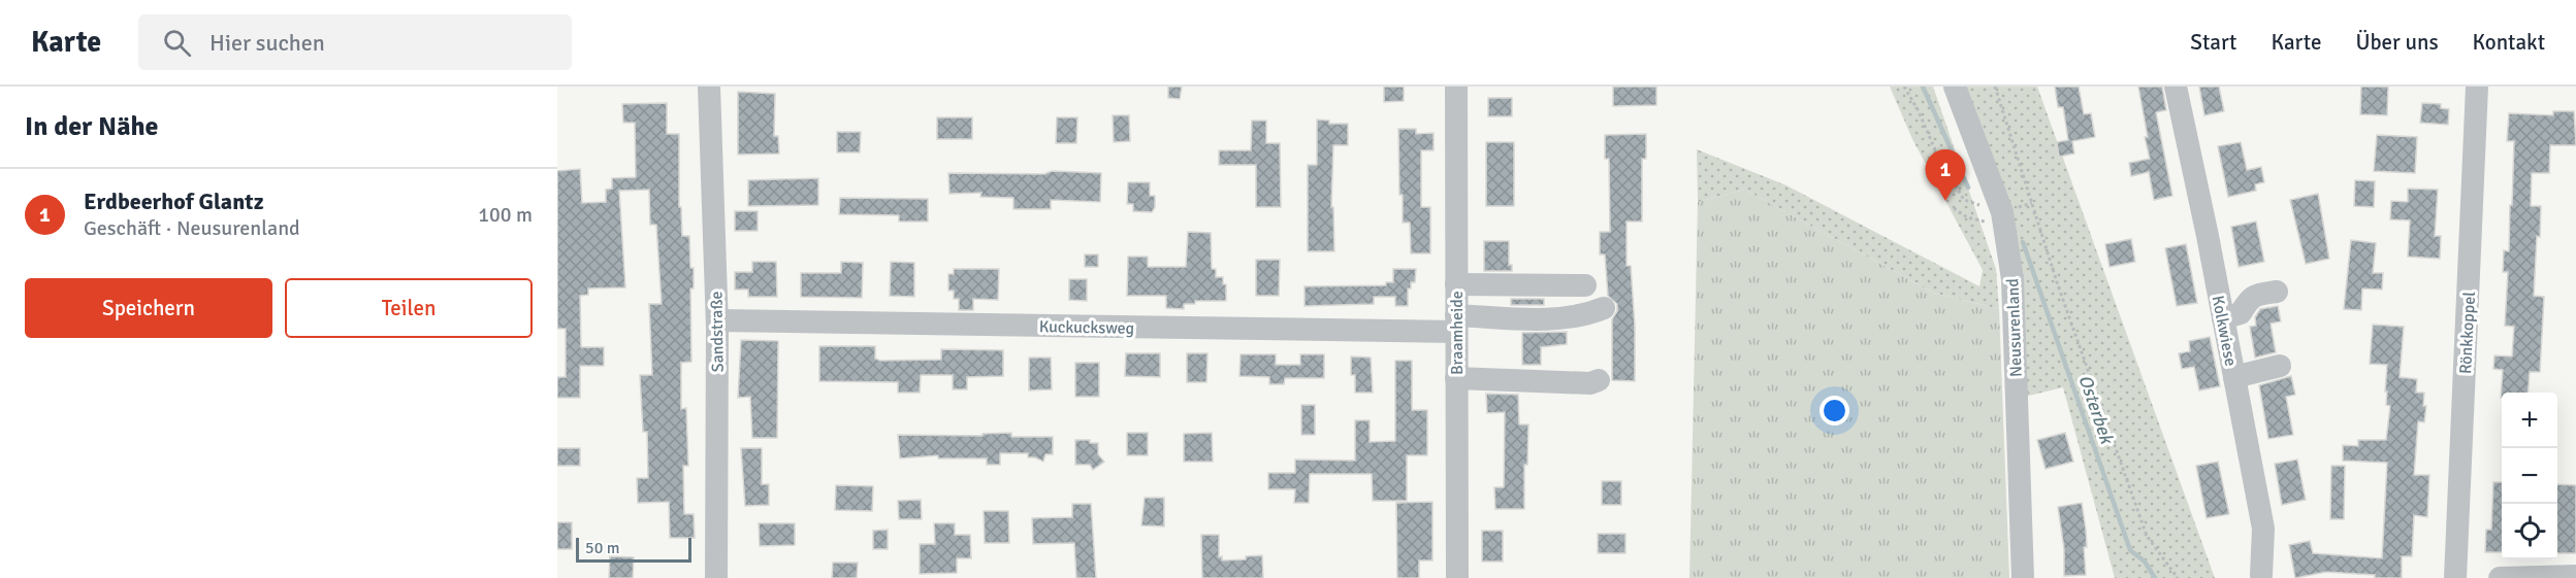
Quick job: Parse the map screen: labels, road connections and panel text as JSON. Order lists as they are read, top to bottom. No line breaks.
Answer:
{"streets":{"street":["Kuckucksweg","Neusurenland","Kolkwiese","Sandstraße","Braamheide","Rönkkoppel"]},"crossings":[["Kuckucksweg","Sandstraße"],["Kuckucksweg","Braamheide"]],"water":["Osterbek"],"scale_bar":"50 m","page":{"header":"Karte","search":"Hier suchen","nav":["Start","Karte","Über uns","Kontakt"],"heading":"In der Nähe","pins":"1","list":[{"mark":"1","name":"Erdbeerhof Glantz","note":"Geschäft · Neusurenland","value":"100 m"}],"buttons":["Speichern","Teilen"],"map_buttons":["+","−"],"scale":"50 m"}}
